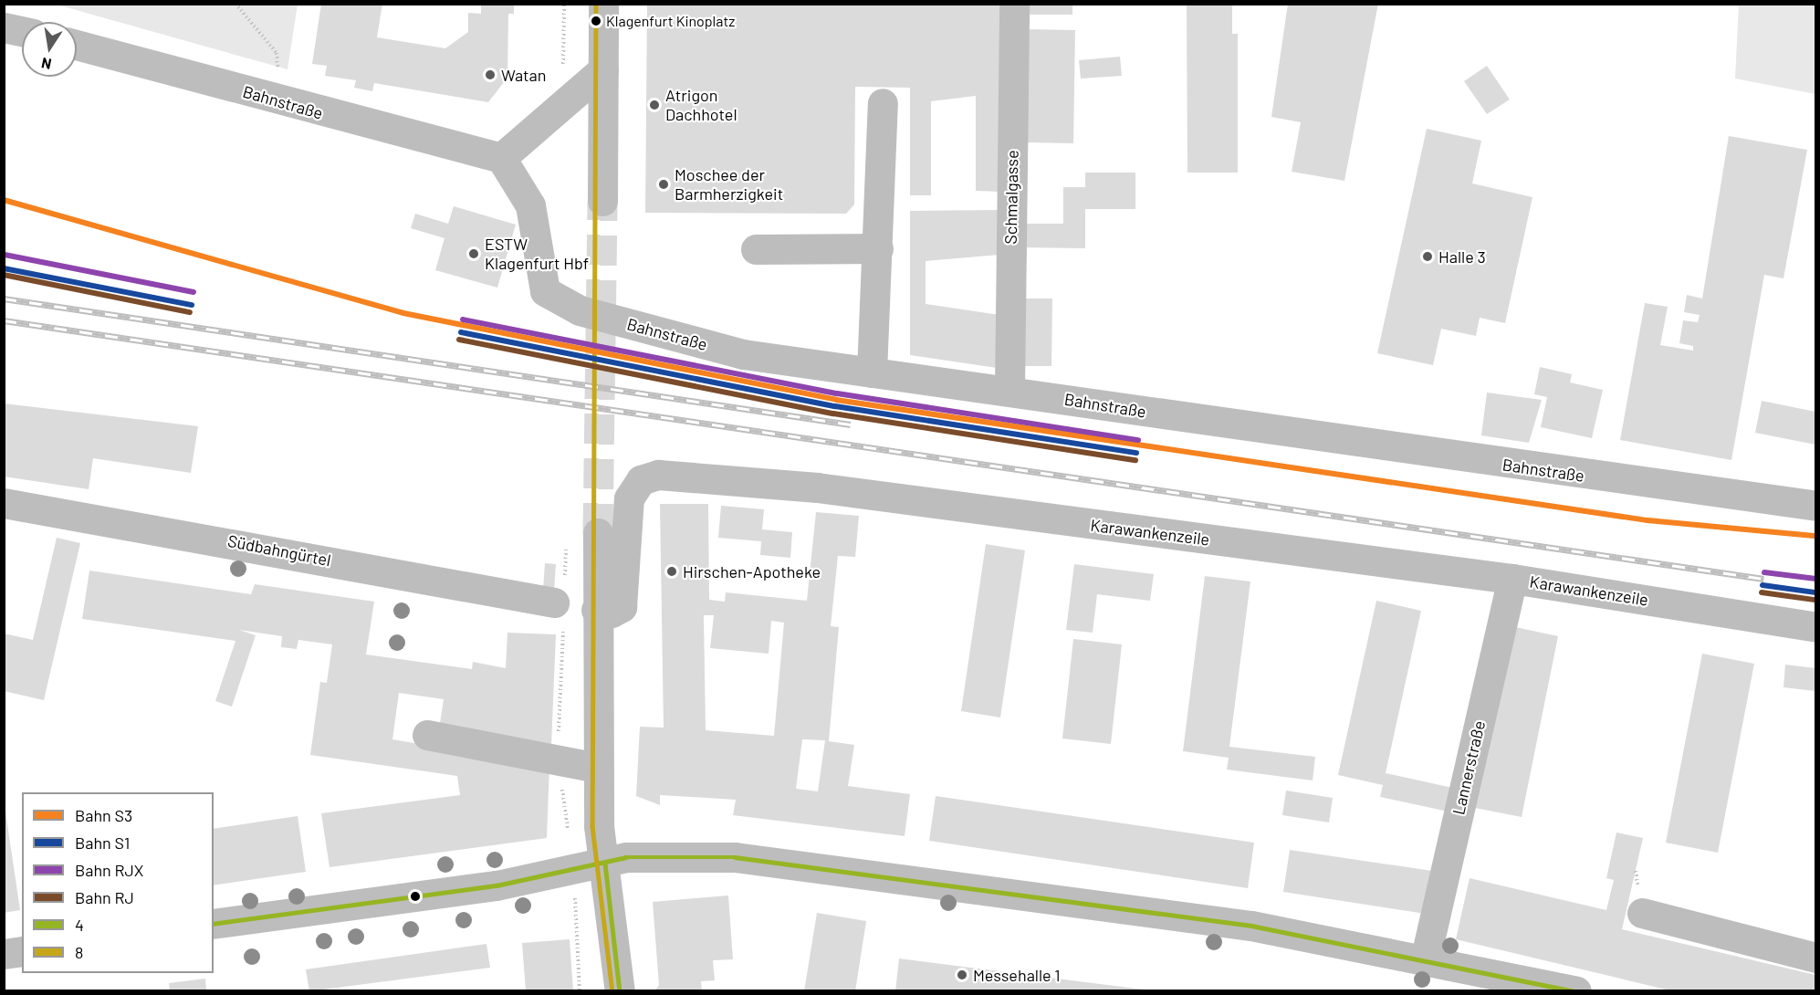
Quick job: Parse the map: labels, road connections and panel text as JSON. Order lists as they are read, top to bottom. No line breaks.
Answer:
{"streets":{"street":["Bahnstraße","Schmalgasse","Karawankenzeile","Südbahngürtel","Lannerstraße"]},"crossings":[["Bahnstraße","Schmalgasse"],["Karawankenzeile","Lannerstraße"]],"places":["Klagenfurt Kinoplatz","Watan","Atrigon Dachhotel","Moschee der Barmherzigkeit","ESTW Klagenfurt Hbf","Halle 3","Hirschen-Apotheke","Messehalle 1"],"lines":["transit line 8","rail line S3","rail line RJX","rail line S1","rail line RJ","transit line 4"],"legend":["Bahn S3","Bahn S1","Bahn RJX","Bahn RJ","4","8"],"north":"bottom"}
